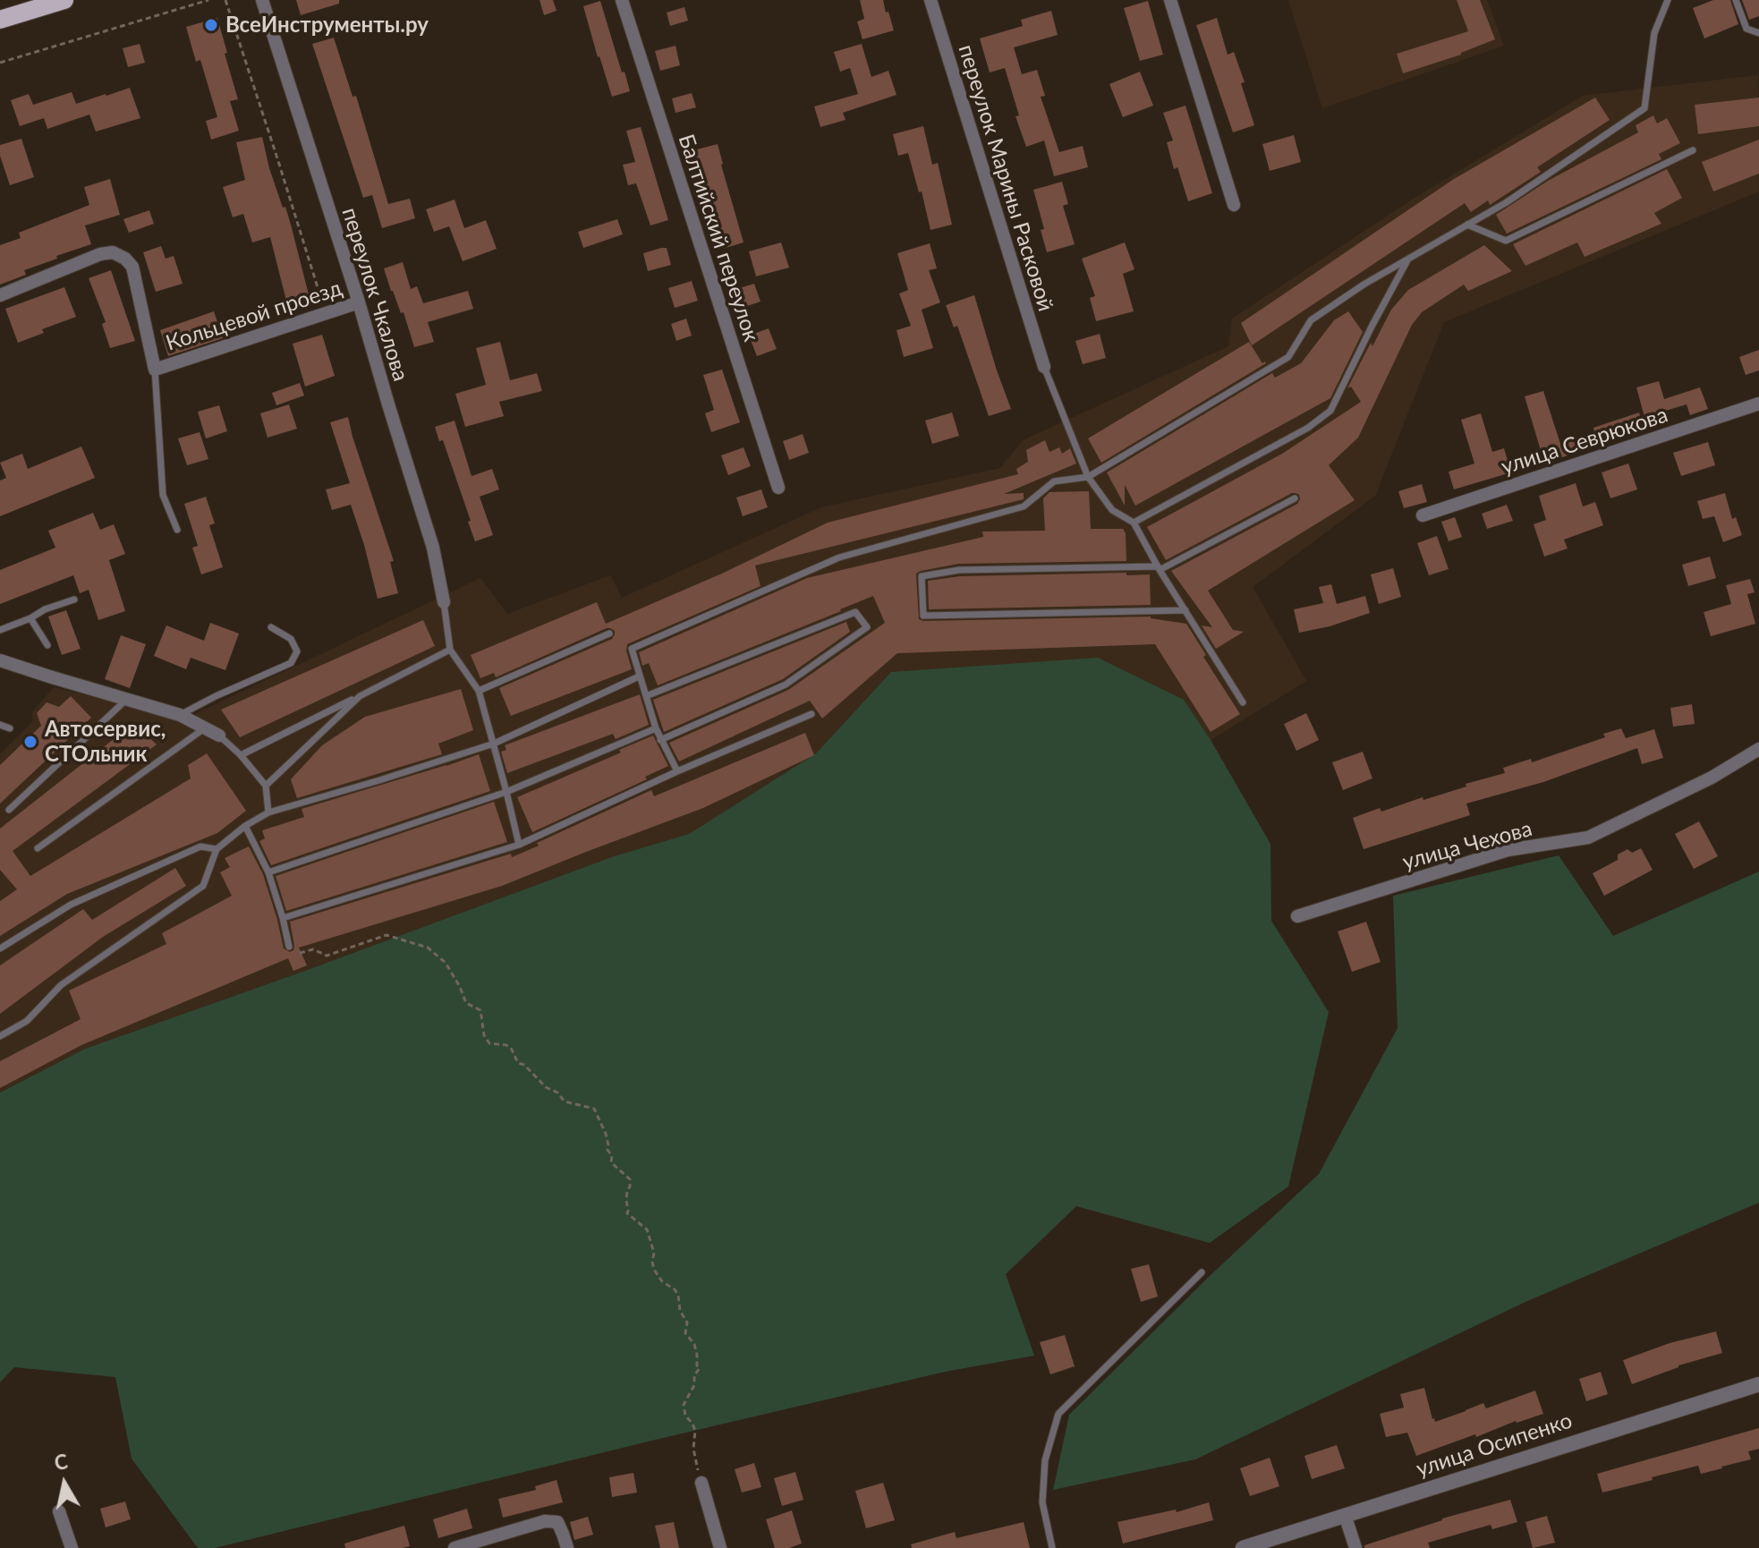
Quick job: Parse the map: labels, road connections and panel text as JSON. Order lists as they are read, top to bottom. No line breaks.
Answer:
{"streets":{"street":["переулок Марины Расковой","Балтийский переулок","переулок Чкалова","Кольцевой проезд","улица Севрюкова","улица Чехова","улица Осипенко"]},"crossings":[["переулок Чкалова","Кольцевой проезд"]],"places":["ВсеИнструменты.ру","Автосервис, СТОльник"],"north":"top"}
